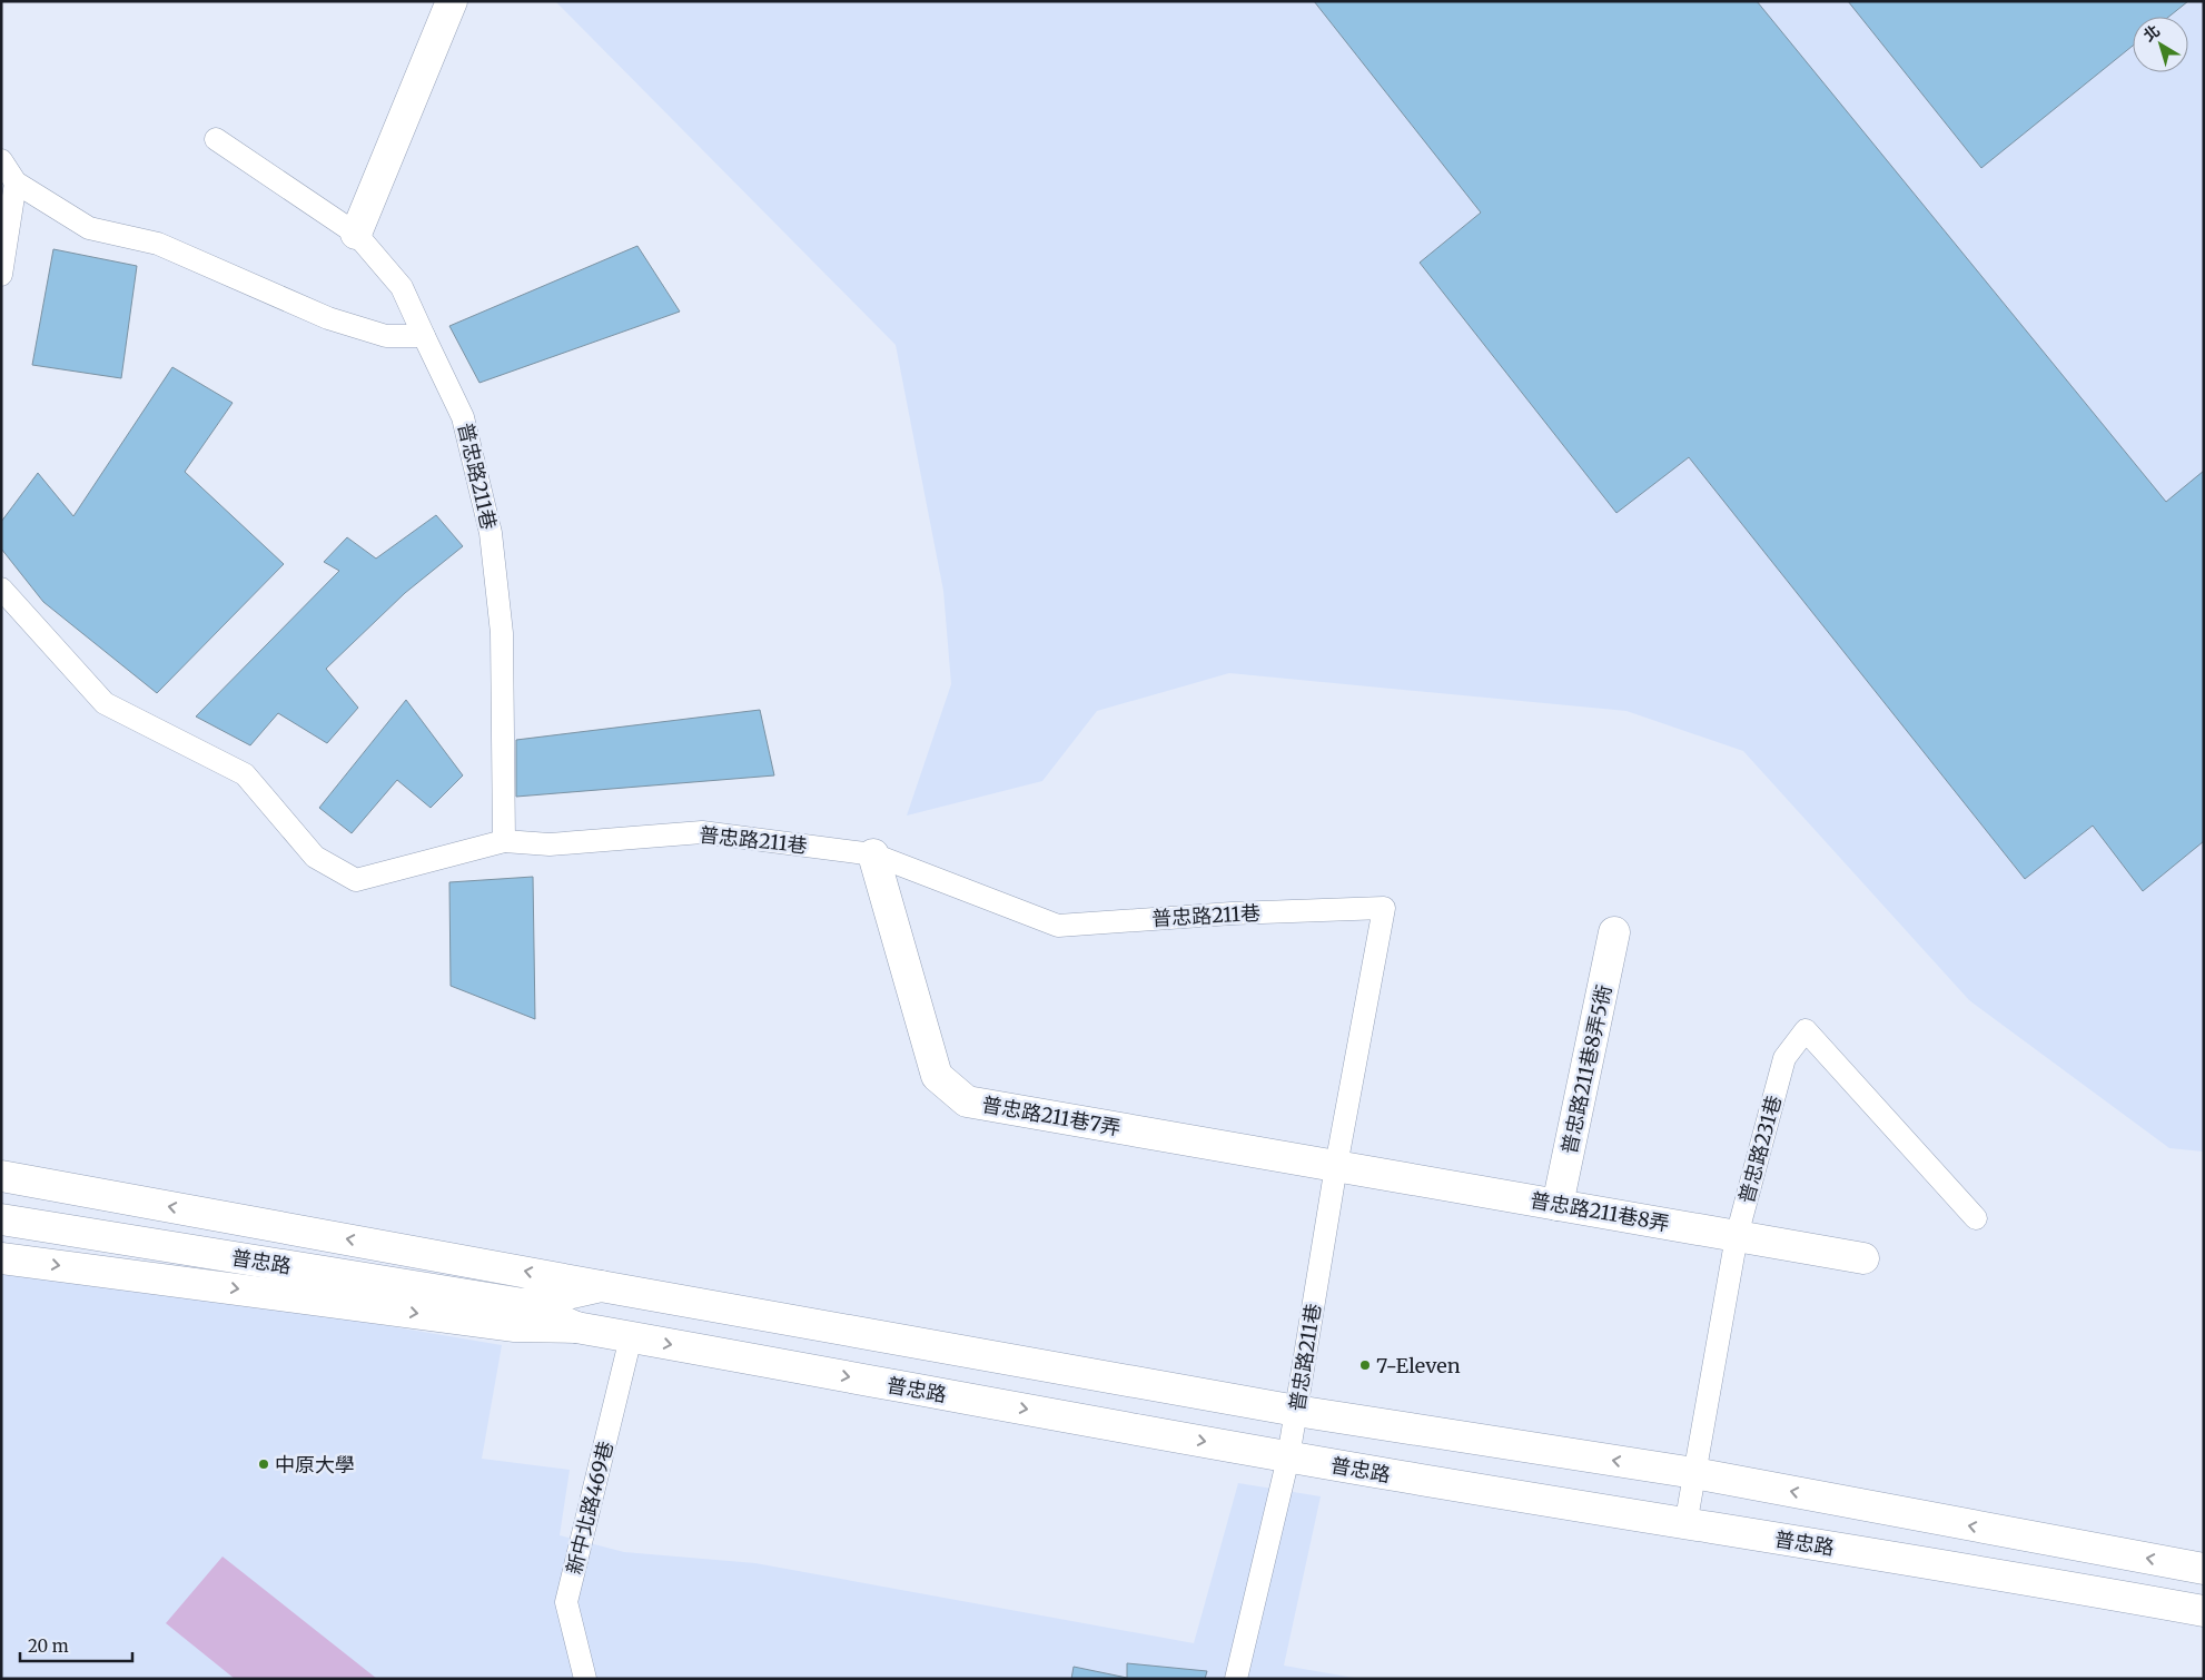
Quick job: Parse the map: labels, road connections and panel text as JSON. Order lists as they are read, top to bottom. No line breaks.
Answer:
{"streets":{"street":["普忠路211巷8弄5衖","普忠路211巷7弄","普忠路211巷8弄","普忠路"],"lane":["普忠路211巷","普忠路231巷","新中北路469巷"]},"crossings":[["普忠路211巷","普忠路211巷7弄"],["普忠路211巷","普忠路211巷8弄"],["普忠路211巷","普忠路"],["普忠路211巷8弄5衖","普忠路211巷8弄"],["普忠路211巷7弄","普忠路211巷8弄"],["普忠路231巷","普忠路211巷8弄"],["普忠路231巷","普忠路"],["普忠路","新中北路469巷"]],"places":["7-Eleven","中原大學"],"scale_bar":"20 m","north":"top left"}
